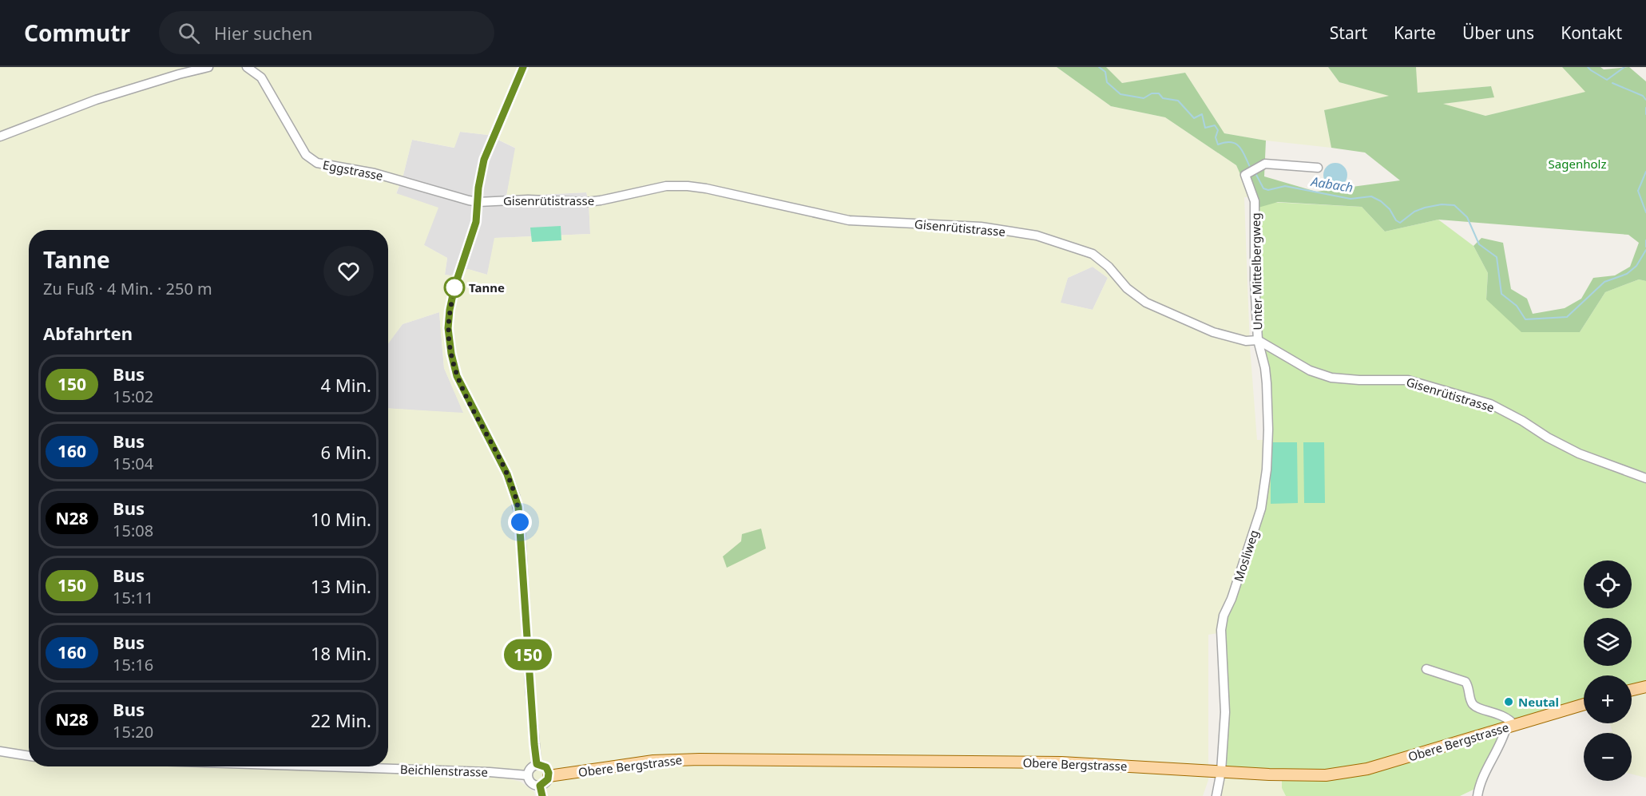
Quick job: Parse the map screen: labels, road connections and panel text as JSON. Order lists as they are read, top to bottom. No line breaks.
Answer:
{"streets":{"main road":["Obere Bergstrasse"],"street":["Eggstrasse","Gisenrütistrasse","Unter Mittelbergweg","Mosliweg","Beichlenstrasse"]},"crossings":[["Eggstrasse","Gisenrütistrasse"],["Gisenrütistrasse","Unter Mittelbergweg"],["Gisenrütistrasse","Mosliweg"],["Unter Mittelbergweg","Mosliweg"],["Mosliweg","Obere Bergstrasse"],["Obere Bergstrasse","Beichlenstrasse"]],"water":["Aabach"],"parks":["Sagenholz"],"places":["Tanne","Neutal"],"lines":["bus line 150"],"page":{"header":"Commutr","search":"Hier suchen","nav":["Start","Karte","Über uns","Kontakt"],"on_map":"150","heading":[["Tanne","Zu Fuß · 4 Min. · 250 m"],"Abfahrten"],"list":[{"mark":"150","name":"Bus","note":"15:02","value":"4 Min."},{"mark":"160","name":"Bus","note":"15:04","value":"6 Min."},{"mark":"N28","name":"Bus","note":"15:08","value":"10 Min."},{"mark":"150","name":"Bus","note":"15:11","value":"13 Min."},{"mark":"160","name":"Bus","note":"15:16","value":"18 Min."},{"mark":"N28","name":"Bus","note":"15:20","value":"22 Min."}],"map_buttons":["+","−"]}}
